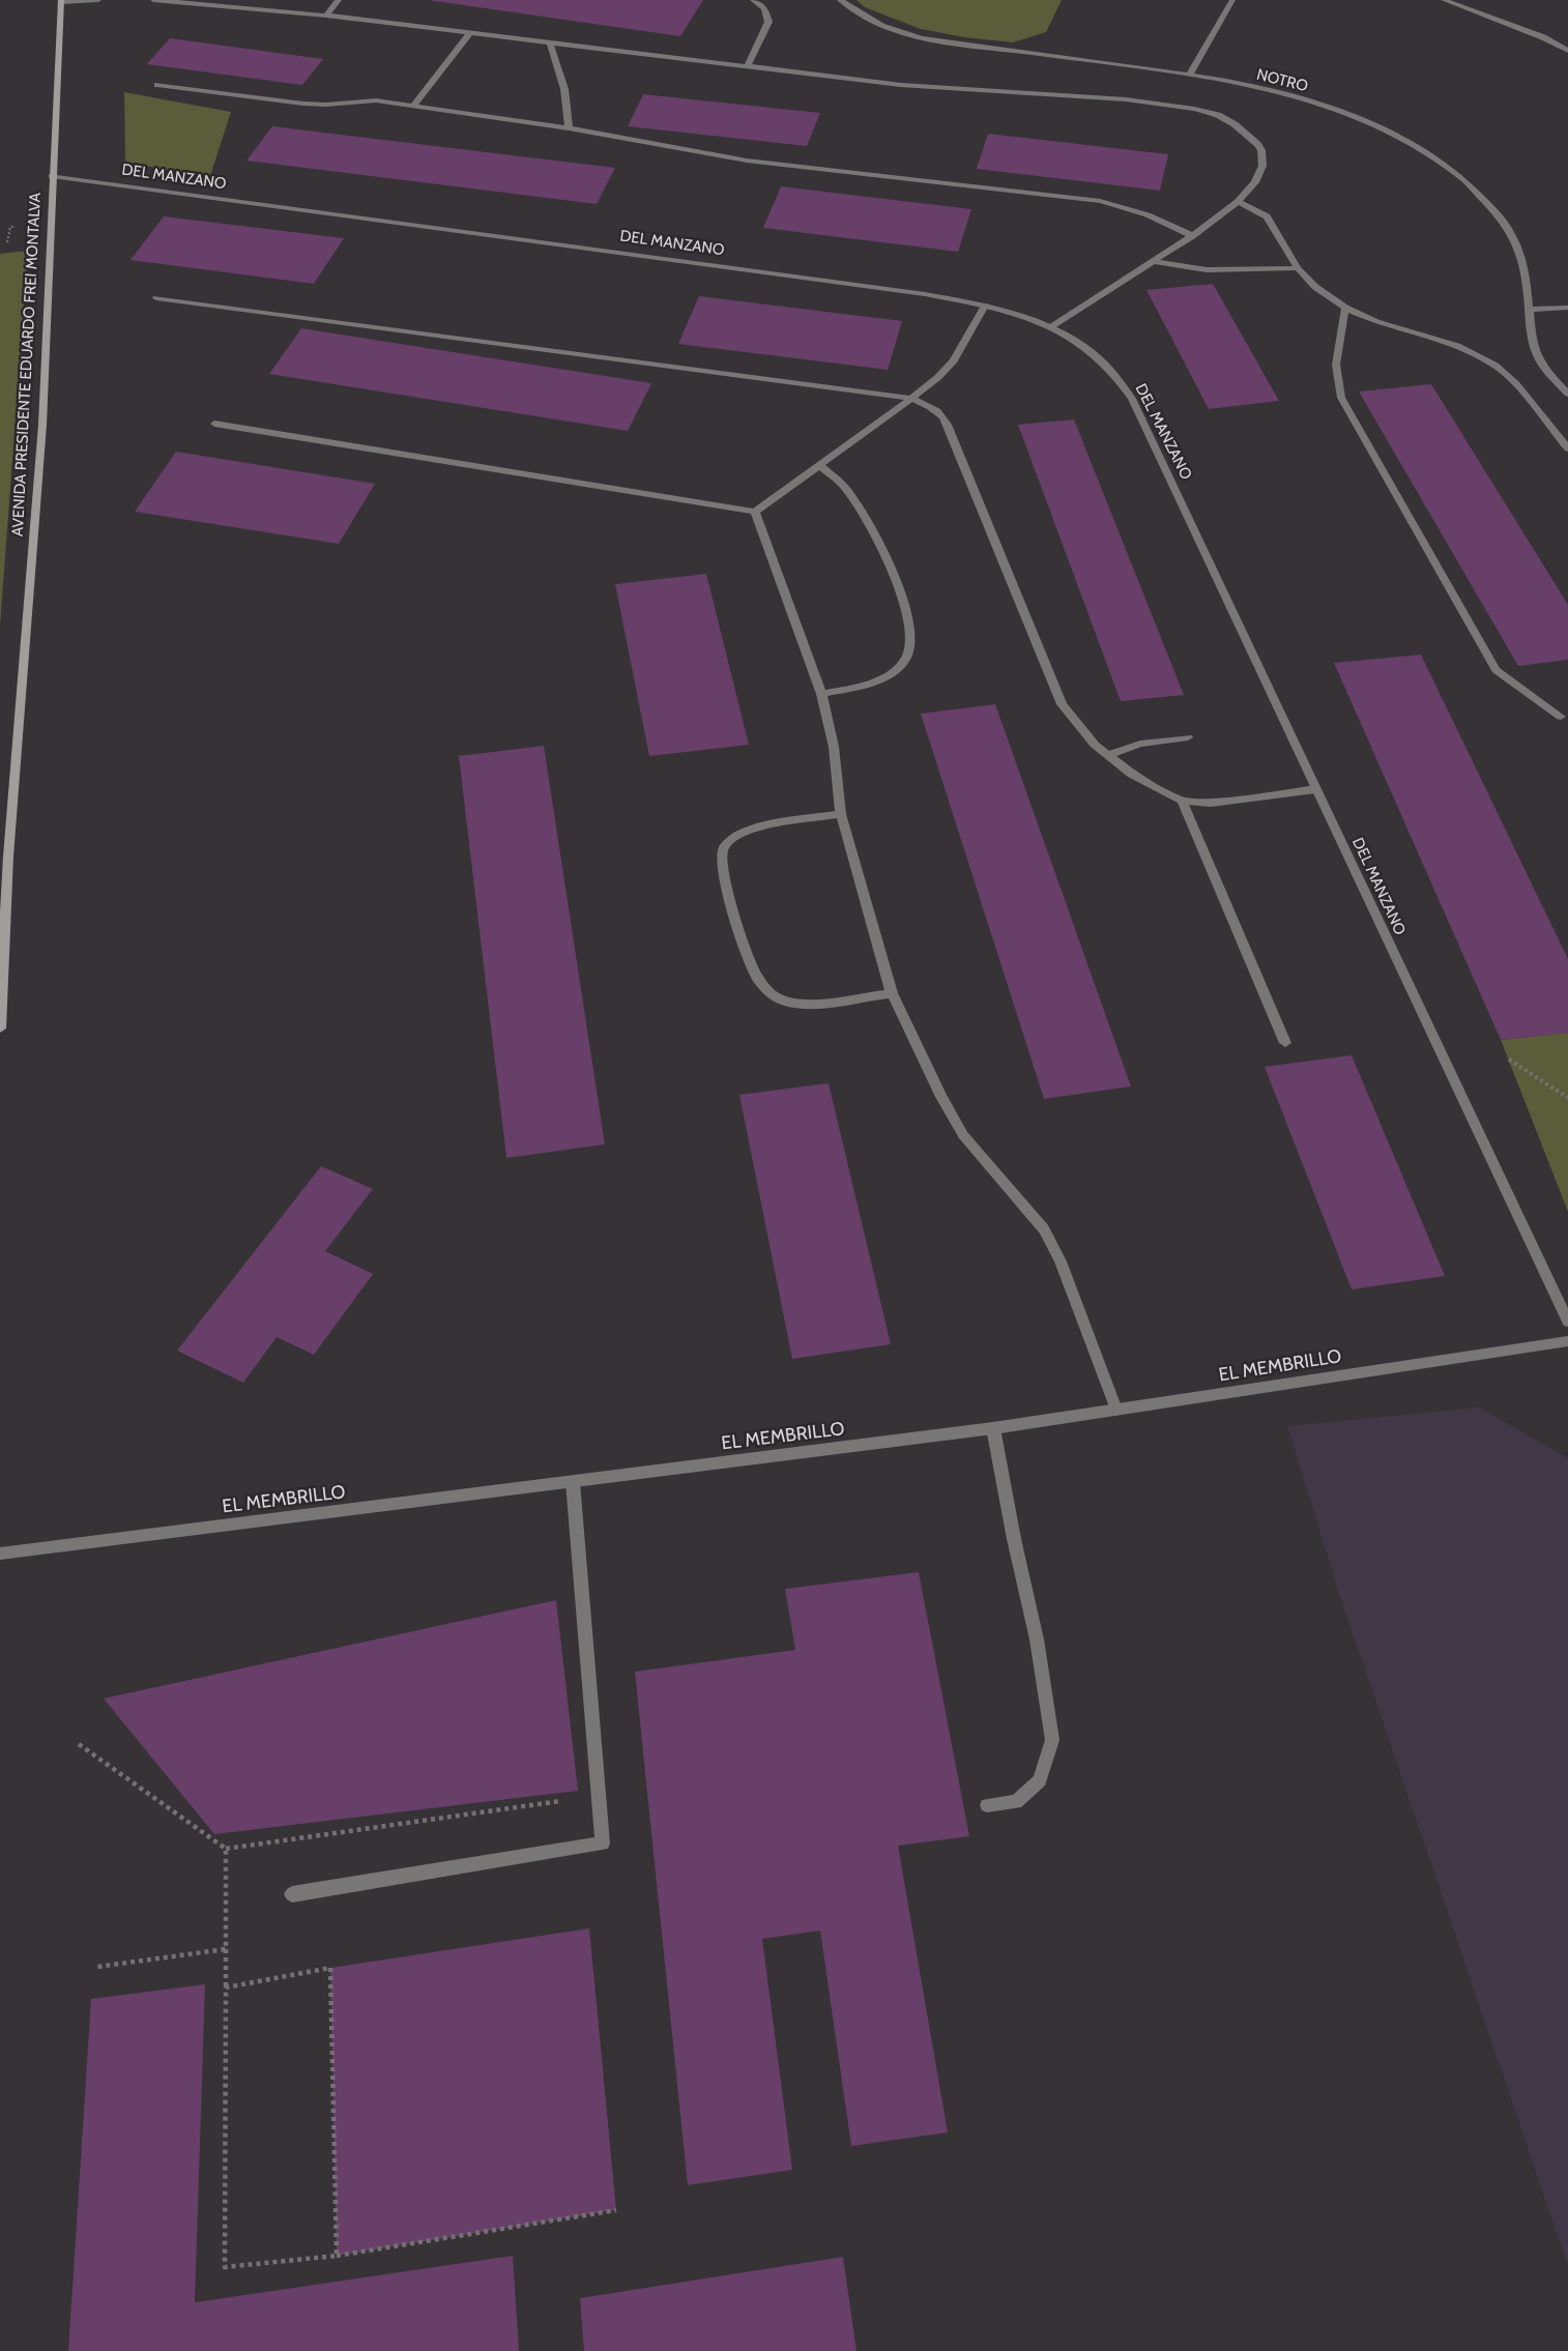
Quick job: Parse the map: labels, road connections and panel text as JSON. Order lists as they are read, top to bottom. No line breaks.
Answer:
{"streets":{"main road":["AVENIDA PRESIDENTE EDUARDO FREI MONTALVA"],"street":["NOTRO","DEL MANZANO","EL MEMBRILLO"]},"crossings":[["DEL MANZANO","AVENIDA PRESIDENTE EDUARDO FREI MONTALVA"]]}
